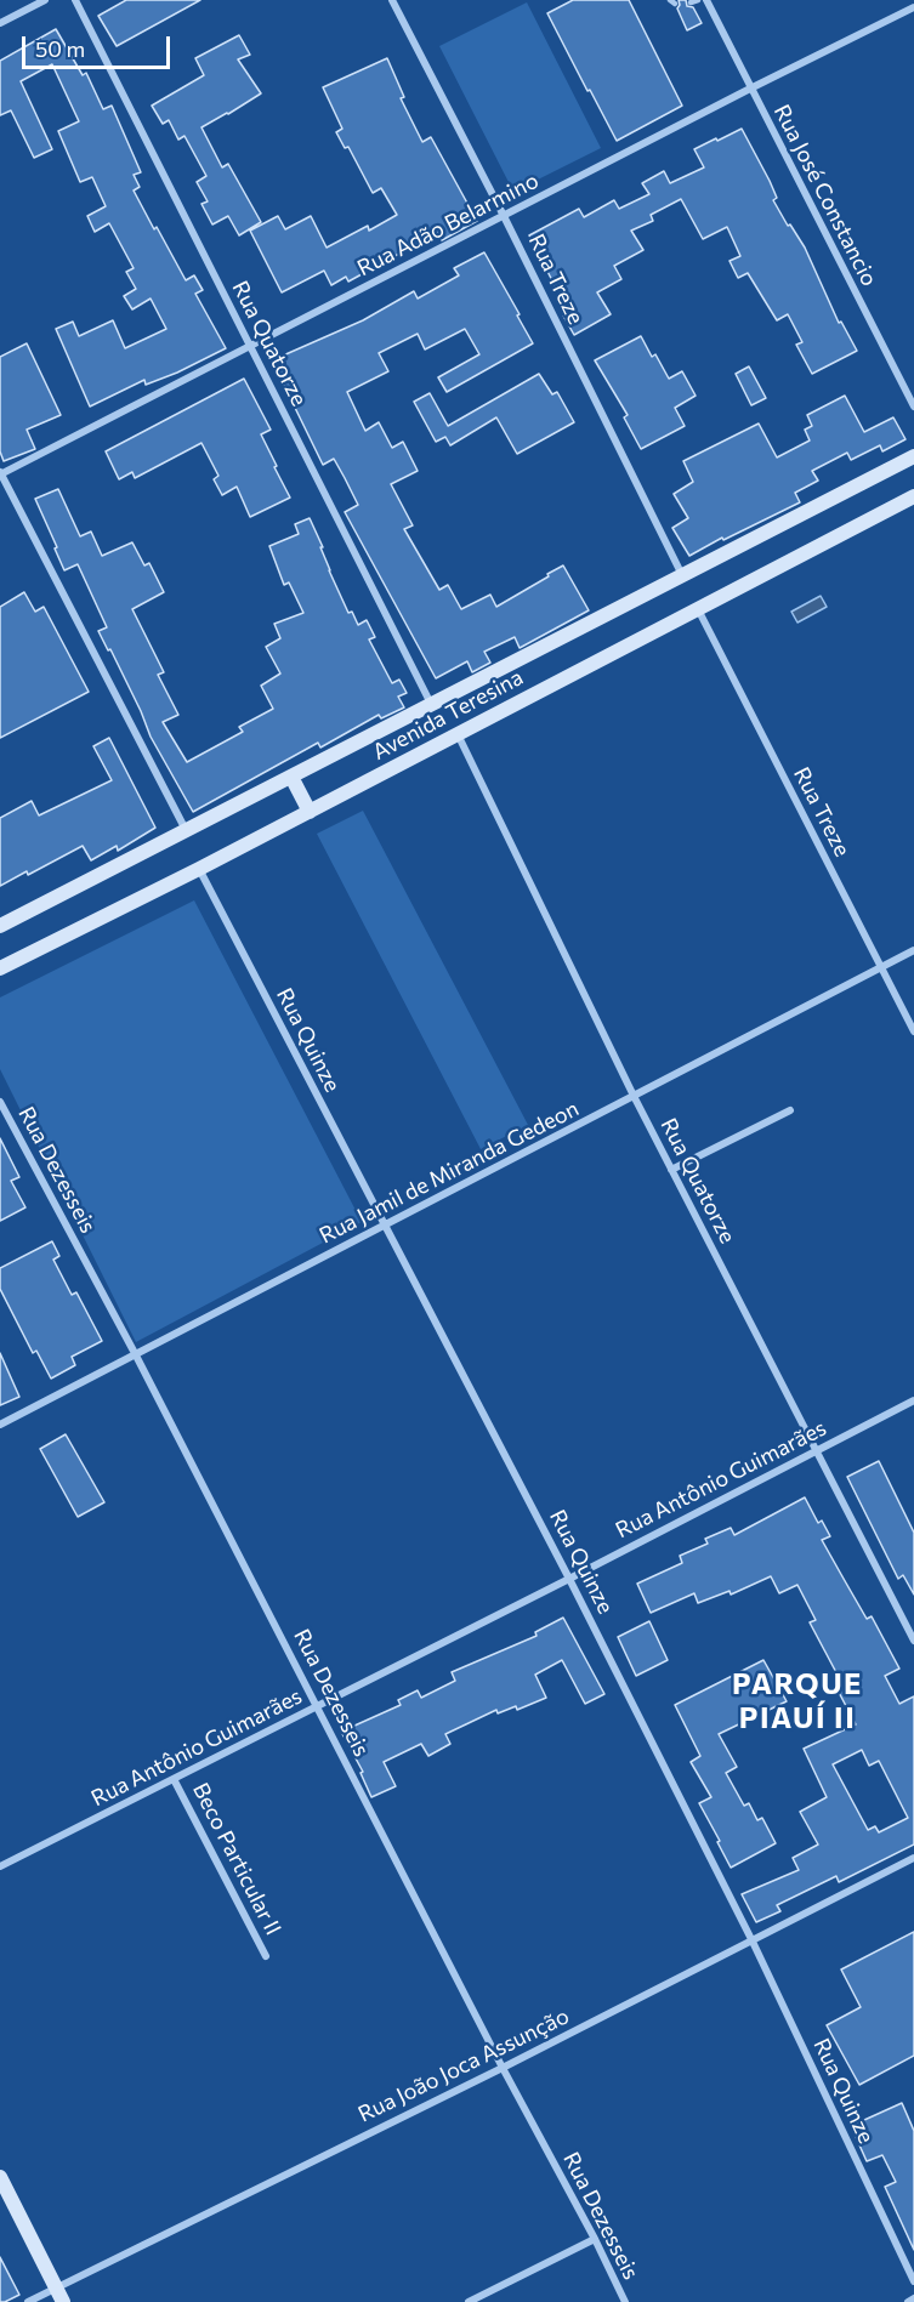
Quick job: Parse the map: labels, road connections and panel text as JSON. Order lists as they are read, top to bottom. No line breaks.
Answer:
{"streets":{"main road":["Avenida Teresina"],"street":["Rua José Constancio","Rua Adão Belarmino","Rua Treze","Rua Quatorze","Rua Quinze","Rua Dezesseis","Rua Jamil de Miranda Gedeon","Rua Antônio Guimarães","Beco Particular II","Rua João Joca Assunção"]},"crossings":[["Rua José Constancio","Rua Adão Belarmino"],["Rua Adão Belarmino","Rua Treze"],["Rua Adão Belarmino","Rua Quatorze"],["Rua Treze","Avenida Teresina"],["Rua Treze","Rua Jamil de Miranda Gedeon"],["Rua Quatorze","Avenida Teresina"],["Rua Quatorze","Rua Jamil de Miranda Gedeon"],["Rua Quatorze","Rua Antônio Guimarães"],["Avenida Teresina","Rua Quinze"],["Rua Quinze","Rua Jamil de Miranda Gedeon"],["Rua Quinze","Rua Antônio Guimarães"],["Rua Quinze","Rua João Joca Assunção"],["Rua Dezesseis","Rua Jamil de Miranda Gedeon"],["Rua Dezesseis","Rua Antônio Guimarães"],["Rua Dezesseis","Rua João Joca Assunção"],["Rua Antônio Guimarães","Beco Particular II"]],"districts":["PARQUE PIAUÍ II"],"scale_bar":"50 m"}
